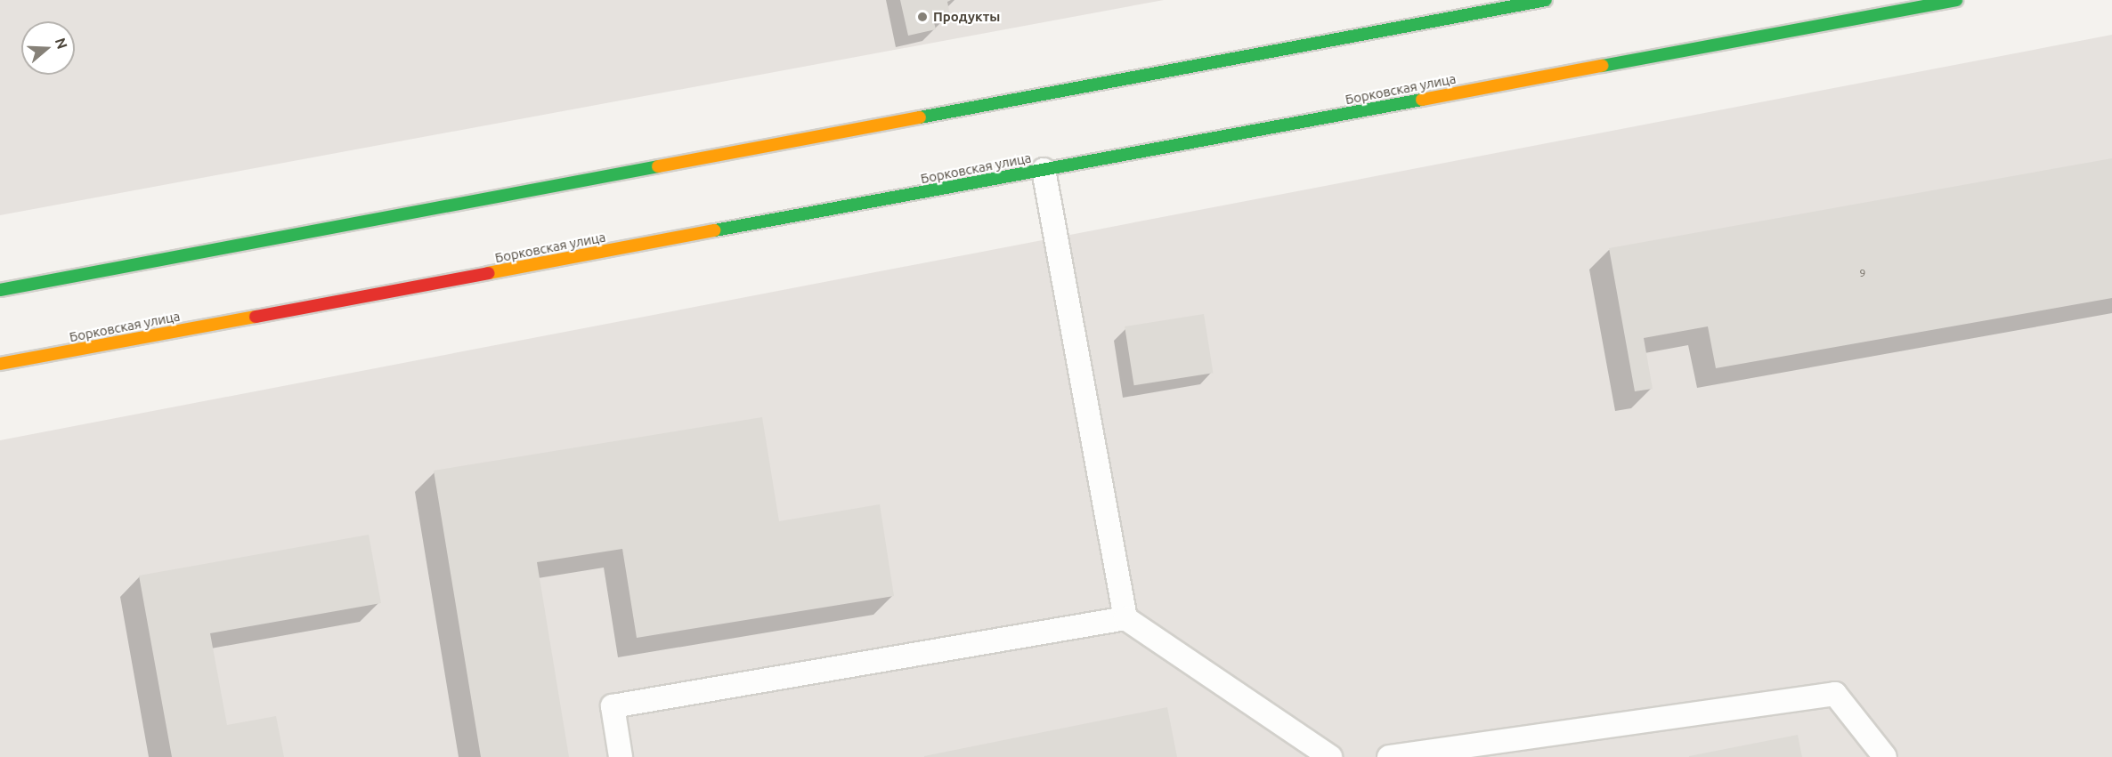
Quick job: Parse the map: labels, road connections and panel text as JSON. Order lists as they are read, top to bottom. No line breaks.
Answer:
{"streets":{"main road":["Борковская улица"]},"places":["Продукты"],"house_numbers":["9"],"north":"right"}
